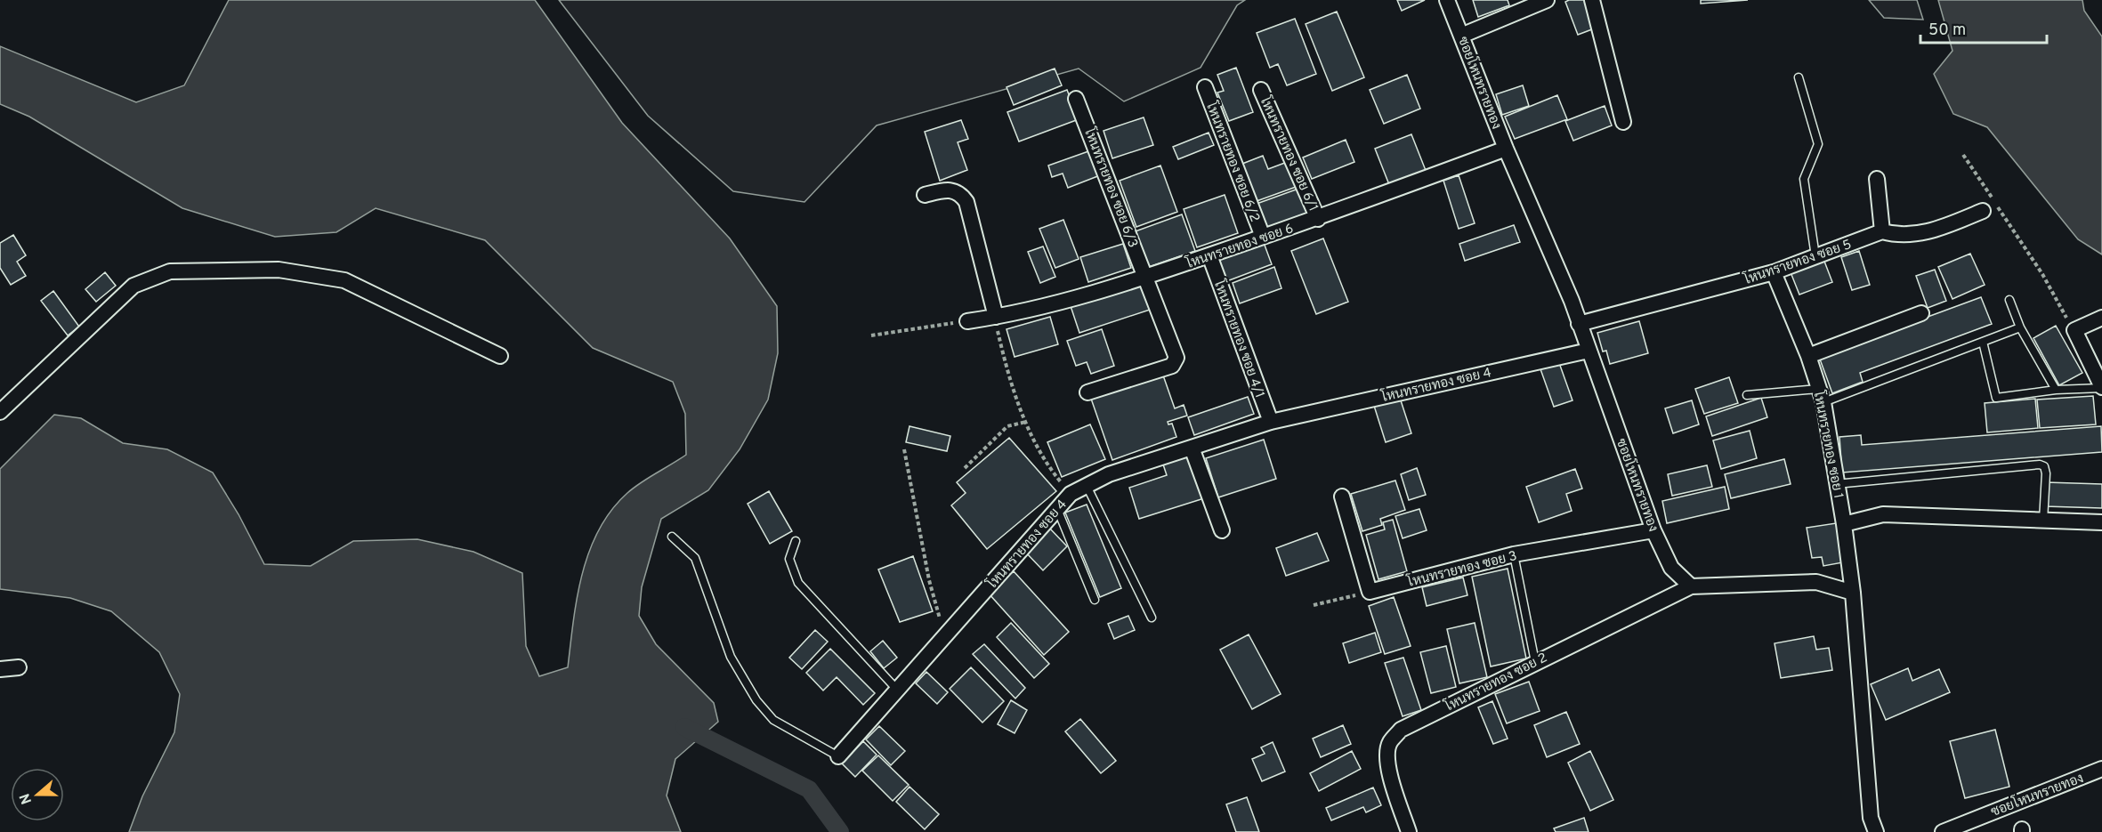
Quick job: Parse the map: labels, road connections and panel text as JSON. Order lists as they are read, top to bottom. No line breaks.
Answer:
{"streets":{"street":["ซอยโหนทรายทอง","โหนทรายทอง ซอย 6/1","โหนทรายทอง ซอย 6/2","โหนทรายทอง ซอย 6/3","โหนทรายทอง ซอย 6","โหนทรายทอง ซอย 5","โหนทรายทอง ซอย 4/1","โหนทรายทอง ซอย 4","โหนทรายทอง ซอย 1","โหนทรายทอง ซอย 3","โหนทรายทอง ซอย 2"]},"crossings":[["ซอยโหนทรายทอง","โหนทรายทอง ซอย 6"],["ซอยโหนทรายทอง","โหนทรายทอง ซอย 5"],["ซอยโหนทรายทอง","โหนทรายทอง ซอย 4"],["ซอยโหนทรายทอง","โหนทรายทอง ซอย 3"],["ซอยโหนทรายทอง","โหนทรายทอง ซอย 2"],["โหนทรายทอง ซอย 6/1","โหนทรายทอง ซอย 6"],["โหนทรายทอง ซอย 6/2","โหนทรายทอง ซอย 6"],["โหนทรายทอง ซอย 6/3","โหนทรายทอง ซอย 6"],["โหนทรายทอง ซอย 6","โหนทรายทอง ซอย 4/1"],["โหนทรายทอง ซอย 5","โหนทรายทอง ซอย 1"],["โหนทรายทอง ซอย 4/1","โหนทรายทอง ซอย 4"]],"scale_bar":"50 m","north":"left"}
